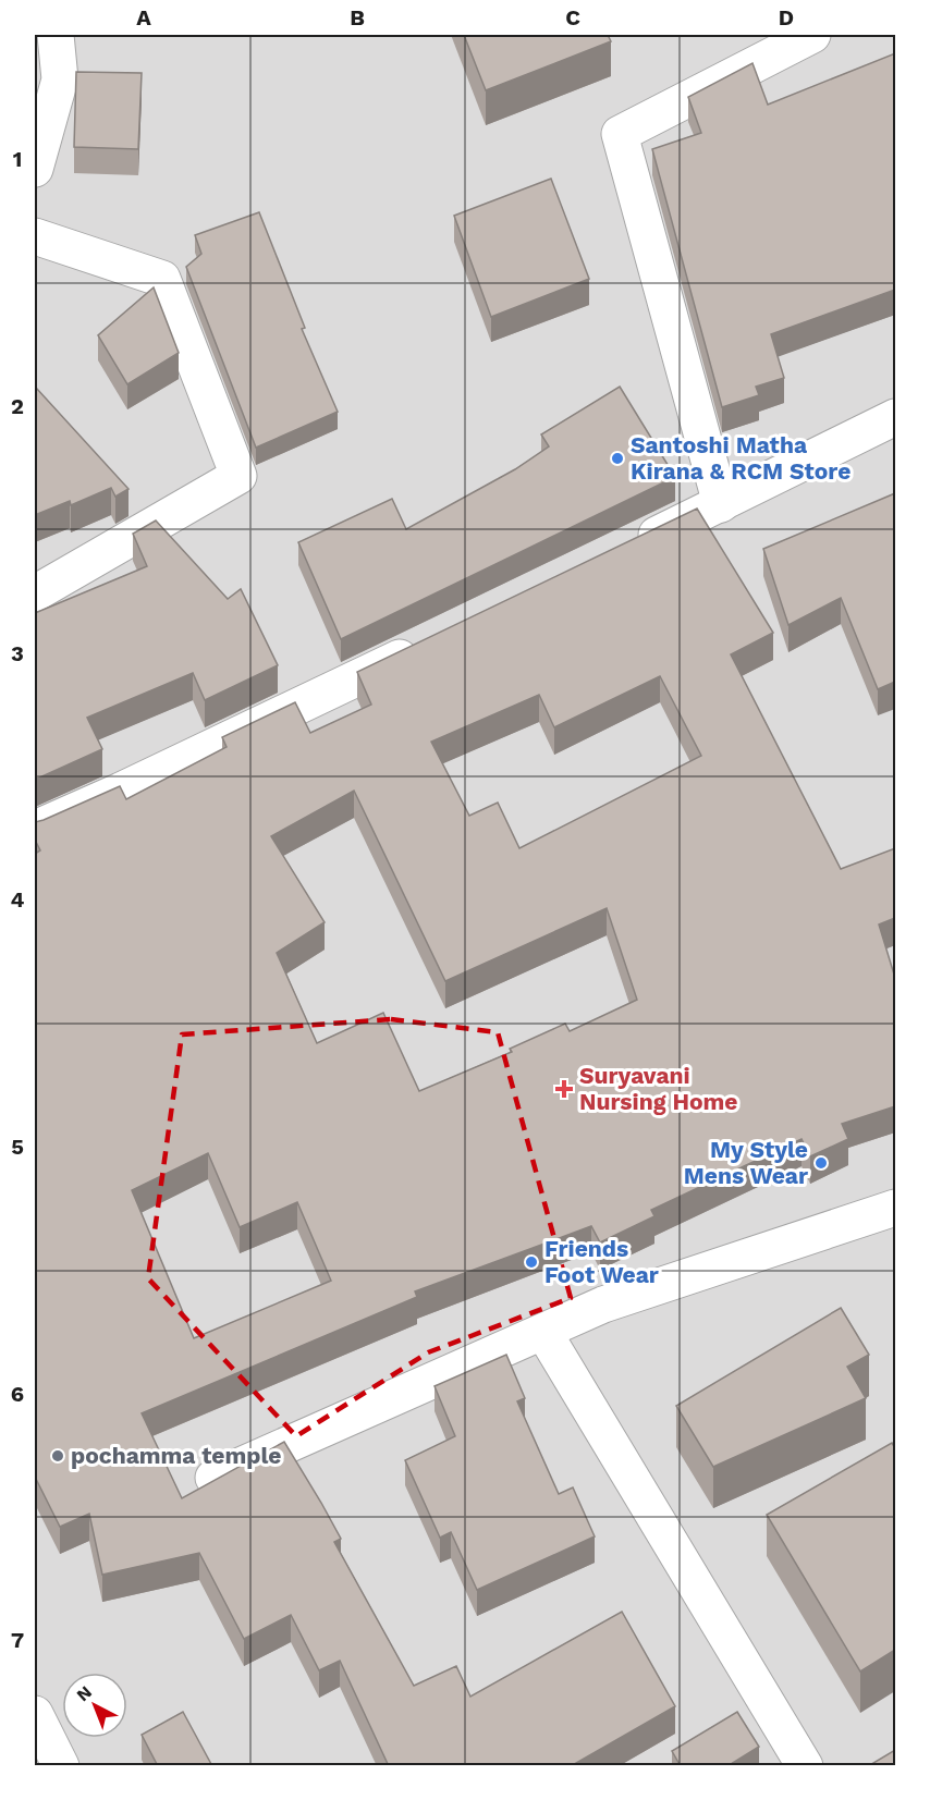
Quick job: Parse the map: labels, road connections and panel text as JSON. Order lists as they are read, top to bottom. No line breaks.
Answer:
{"places":{"other":["Santoshi Matha Kirana & RCM Store","My Style Mens Wear","Friends Foot Wear","pochamma temple"],"health":["Suryavani Nursing Home"]},"north":"top left","grid":{"columns":["A","B","C","D"],"rows":["1","2","3","4","5","6","7"]}}
